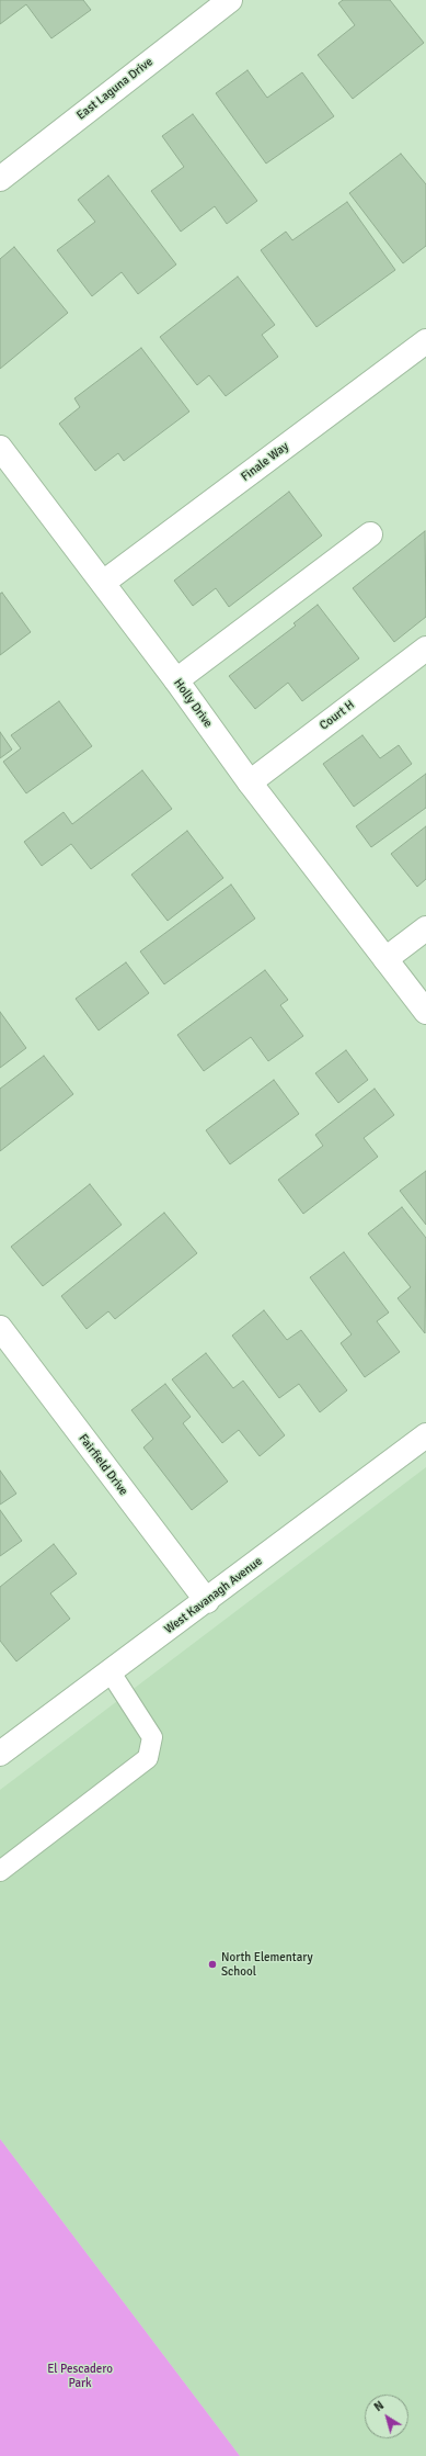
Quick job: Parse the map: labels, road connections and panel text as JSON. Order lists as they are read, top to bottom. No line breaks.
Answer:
{"streets":{"street":["East Laguna Drive","Finale Way","Holly Drive","Court H","Fairfield Drive","West Kavanagh Avenue"]},"crossings":[["Finale Way","Holly Drive"],["Holly Drive","Court H"],["Fairfield Drive","West Kavanagh Avenue"]],"parks":["El Pescadero Park"],"places":["North Elementary School"],"north":"top left"}
